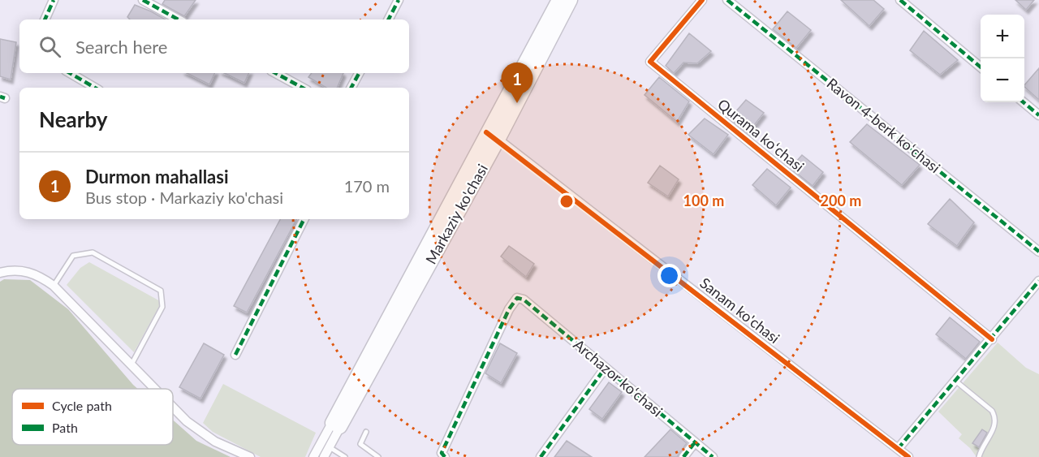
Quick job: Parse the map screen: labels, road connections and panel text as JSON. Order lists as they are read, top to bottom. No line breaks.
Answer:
{"streets":{"street":["Ravon 4-berk koʻchasi","Qurama koʻchasi","Markaziy ko'chasi","Sanam ko'chasi","Archazor ko‘chasi"]},"crossings":[["Markaziy ko'chasi","Sanam ko'chasi"]],"legend":["Cycle path","Path"],"page":{"map_buttons":["+","−"],"search":"Search here","pins":"1","heading":"Nearby","list":[{"mark":"1","name":"Durmon mahallasi","note":"Bus stop · Markaziy ko'chasi","value":"170 m"}]},"rings":["100 m","200 m"]}
